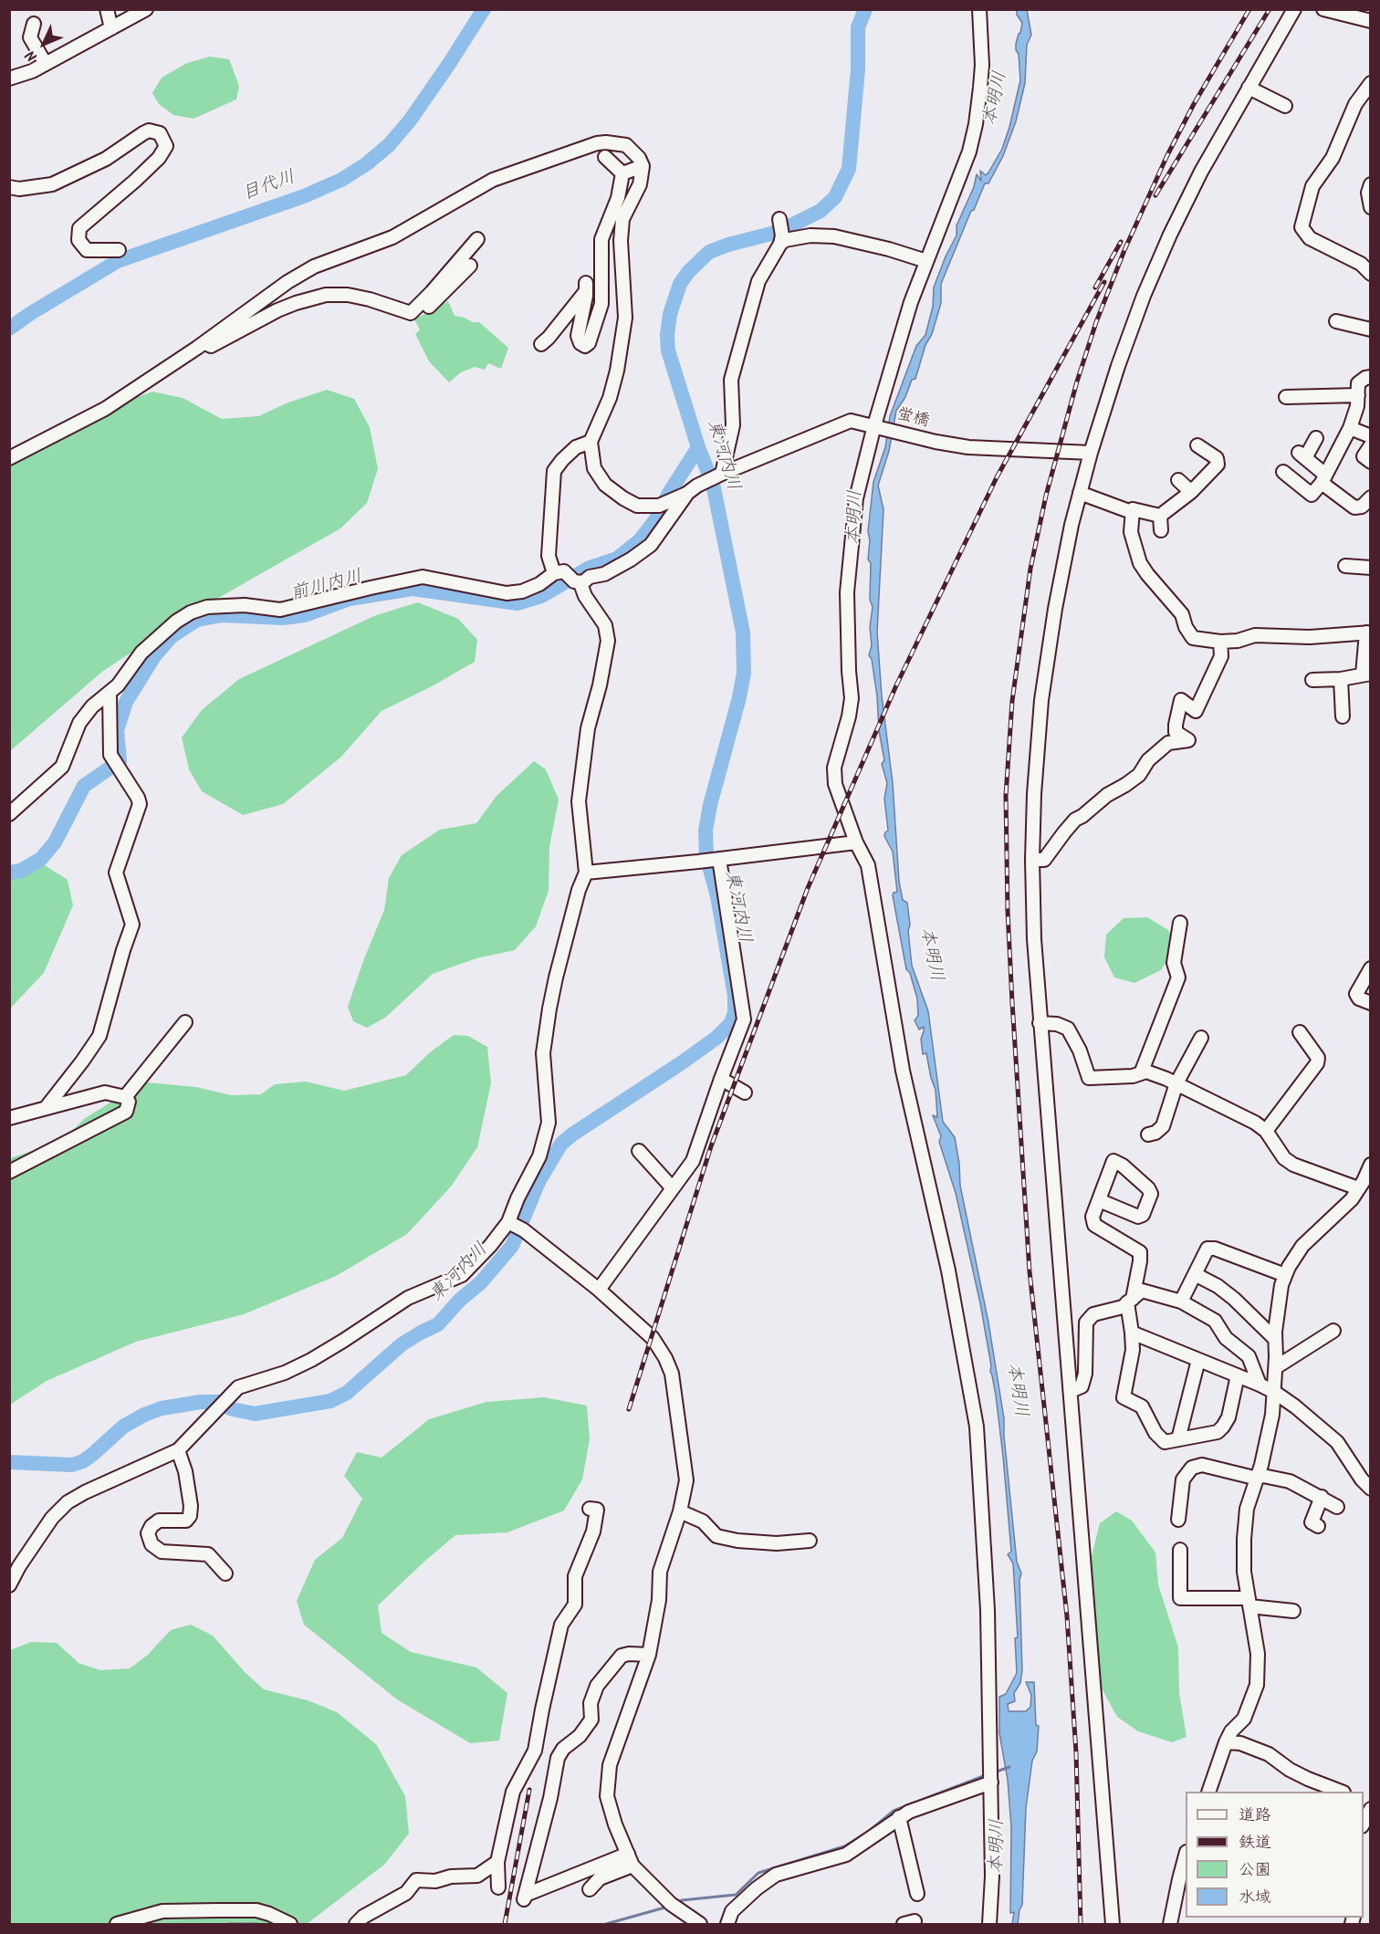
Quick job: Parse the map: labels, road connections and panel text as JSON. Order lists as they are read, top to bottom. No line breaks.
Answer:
{"streets":{"street":["蛍橋"]},"water":["本明川","目代川","東河内川","前川内川"],"legend":["道路","鉄道","公園","水域"],"north":"bottom left"}
